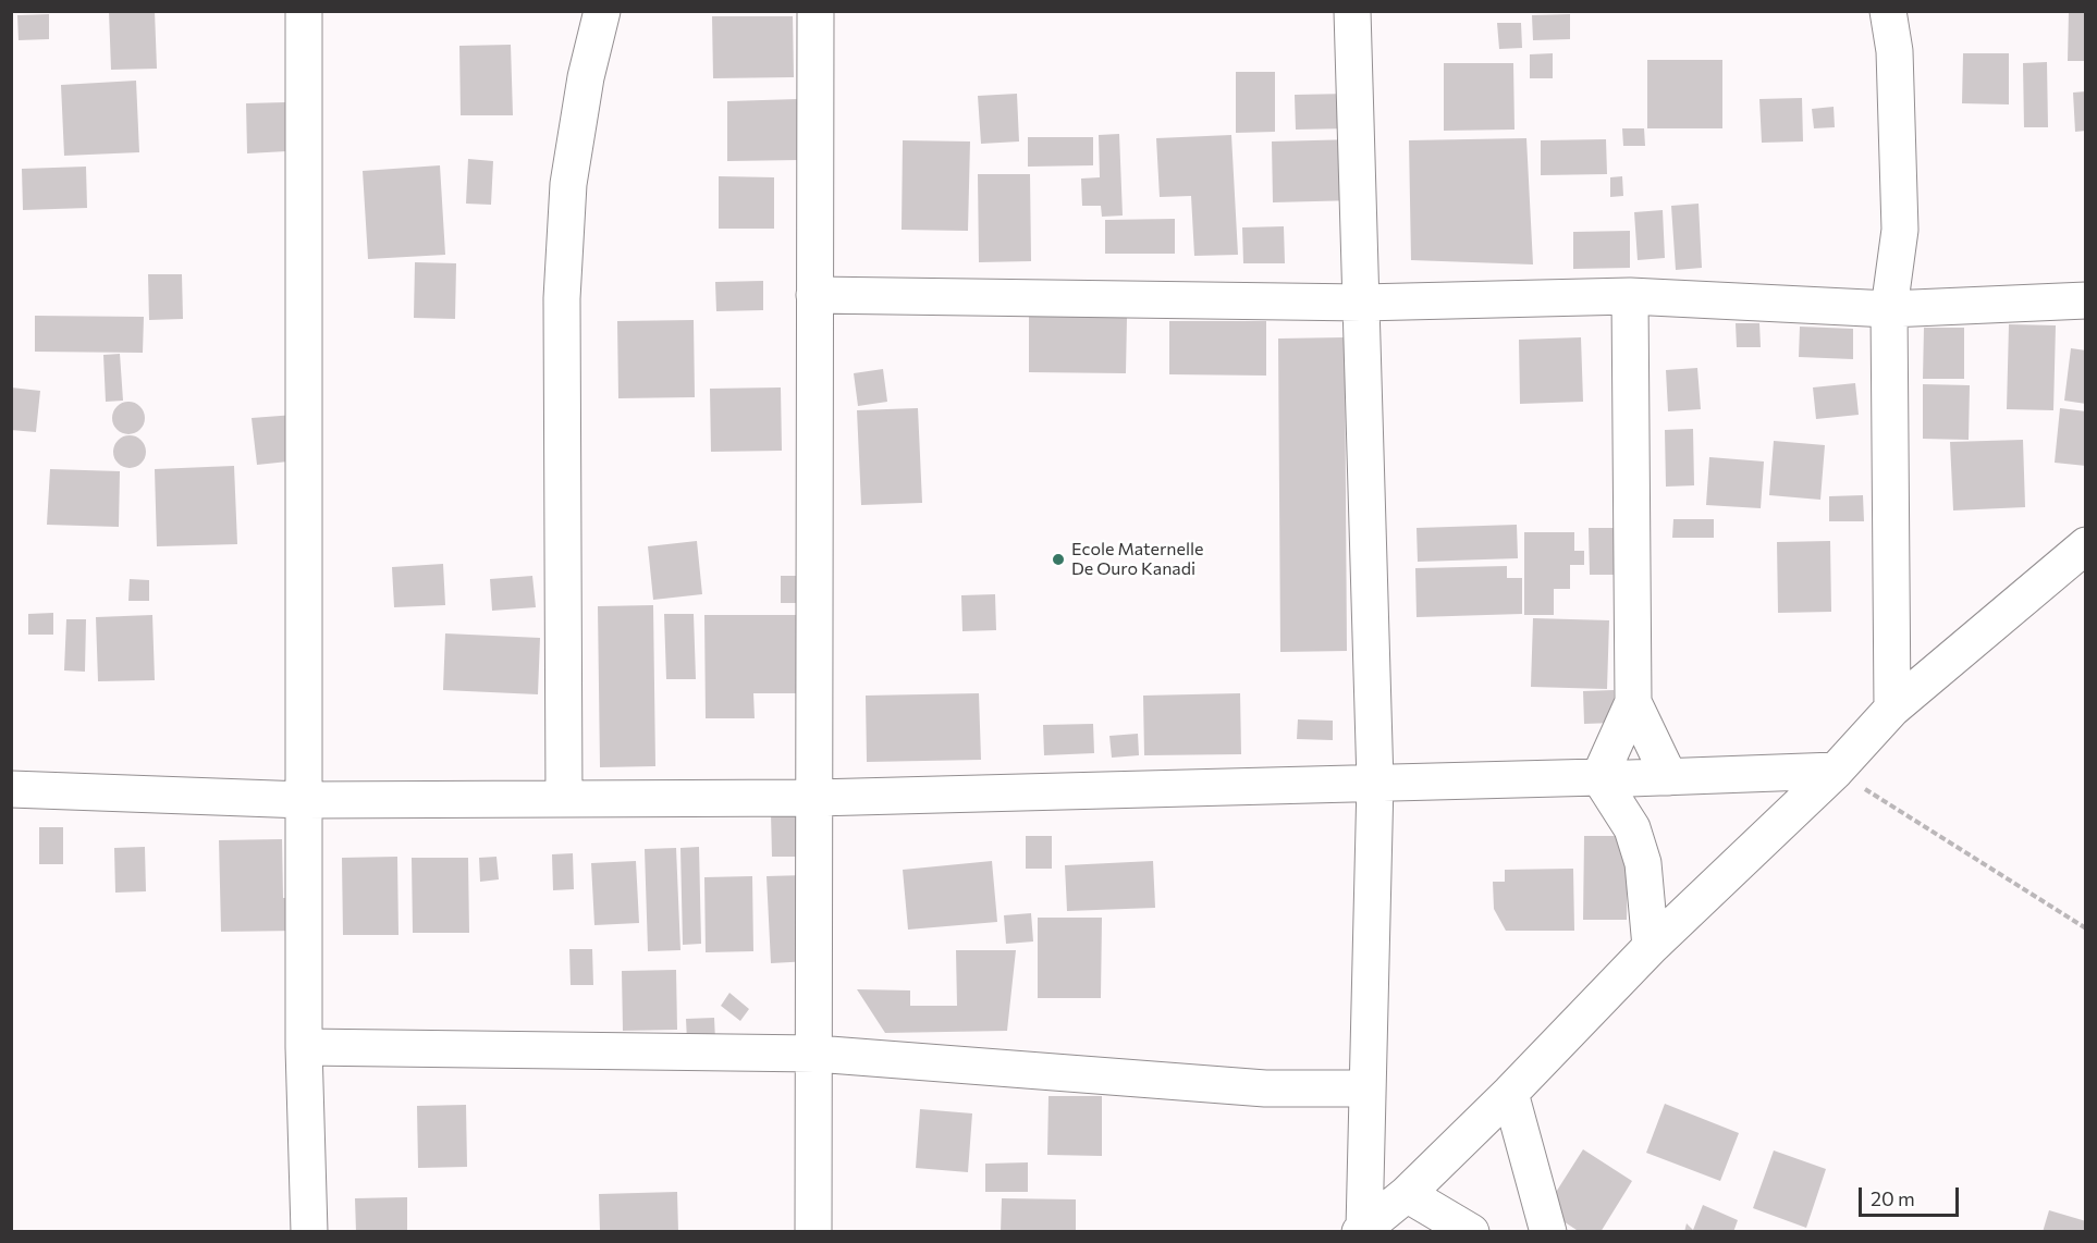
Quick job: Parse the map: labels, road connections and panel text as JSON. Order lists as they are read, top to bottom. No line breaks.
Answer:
{"places":["Ecole Maternelle De Ouro Kanadi"],"scale_bar":"20 m"}
